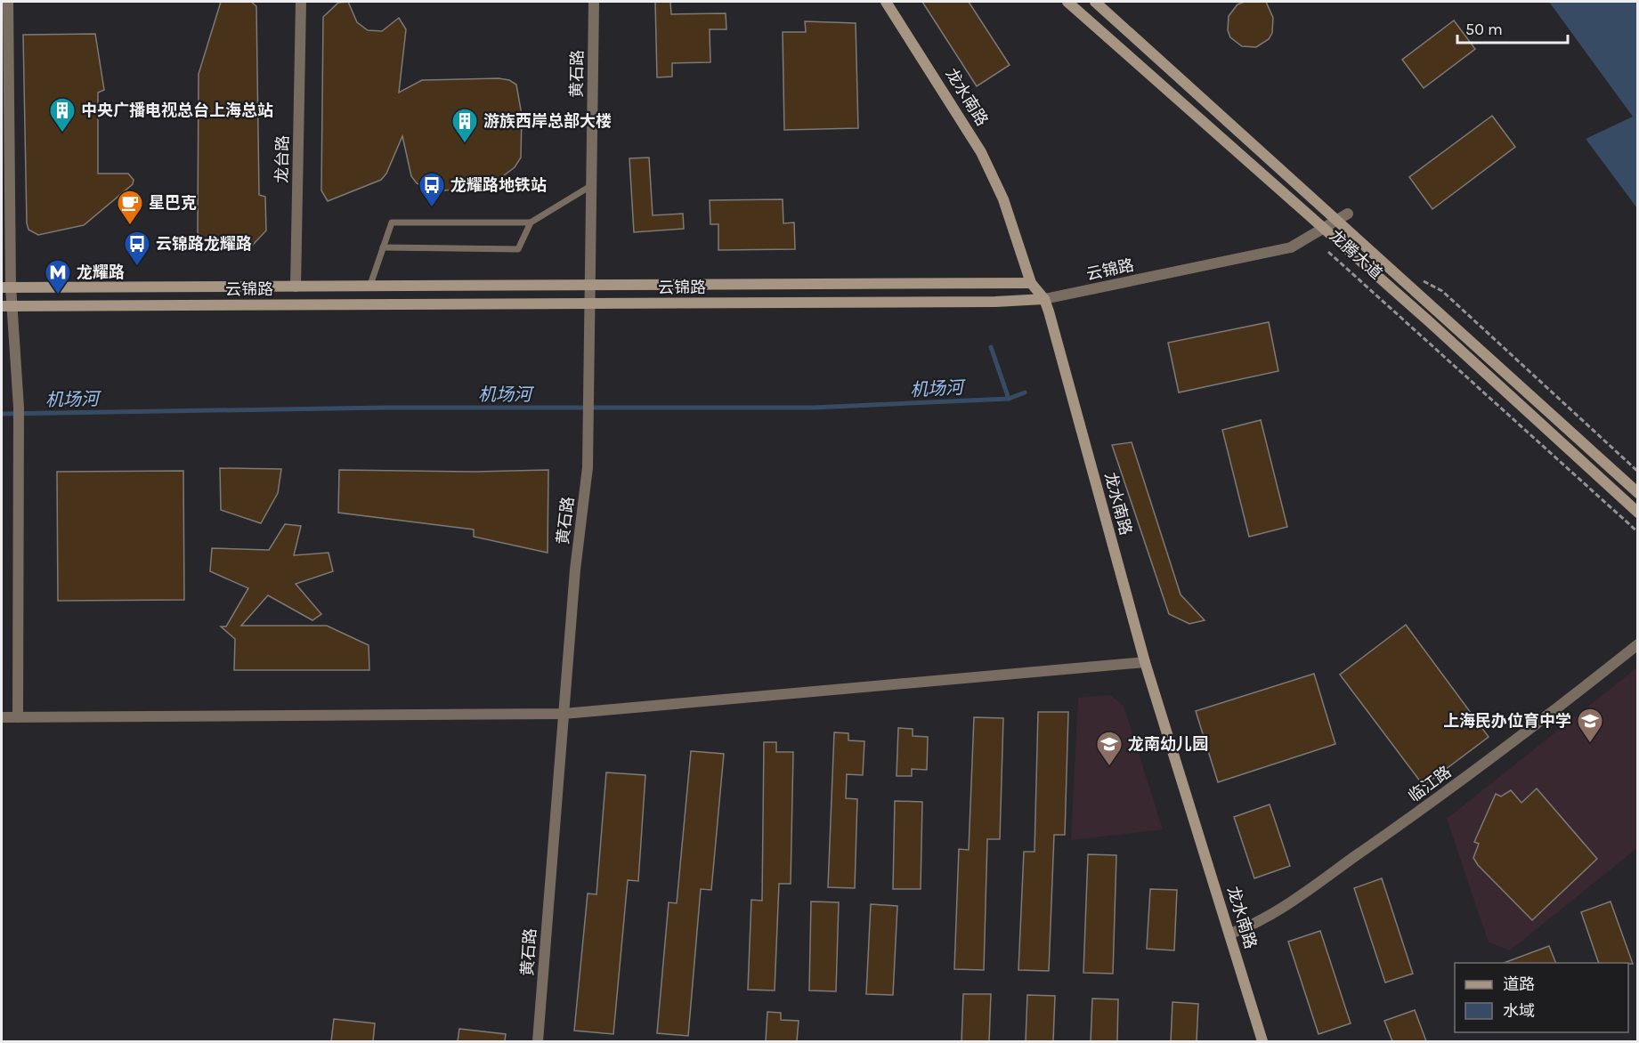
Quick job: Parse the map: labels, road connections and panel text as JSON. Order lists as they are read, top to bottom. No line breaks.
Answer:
{"streets":{"main road":["龙水南路","龙腾大道","云锦路"],"street":["黄石路","龙台路","临江路"]},"crossings":[["黄石路","云锦路"],["龙水南路","云锦路"],["龙水南路","临江路"],["龙台路","云锦路"],["龙腾大道","云锦路"]],"water":["机场河"],"places":{"building":["中央广播电视总台上海总站","游族西岸总部大楼"],"bus stop":["龙耀路地铁站","云锦路龙耀路"],"cafe":["星巴克"],"metro station":["龙耀路"],"school or university":["上海民办位育中学","龙南幼儿园"]},"legend":["道路","水域"],"scale_bar":"50 m"}
